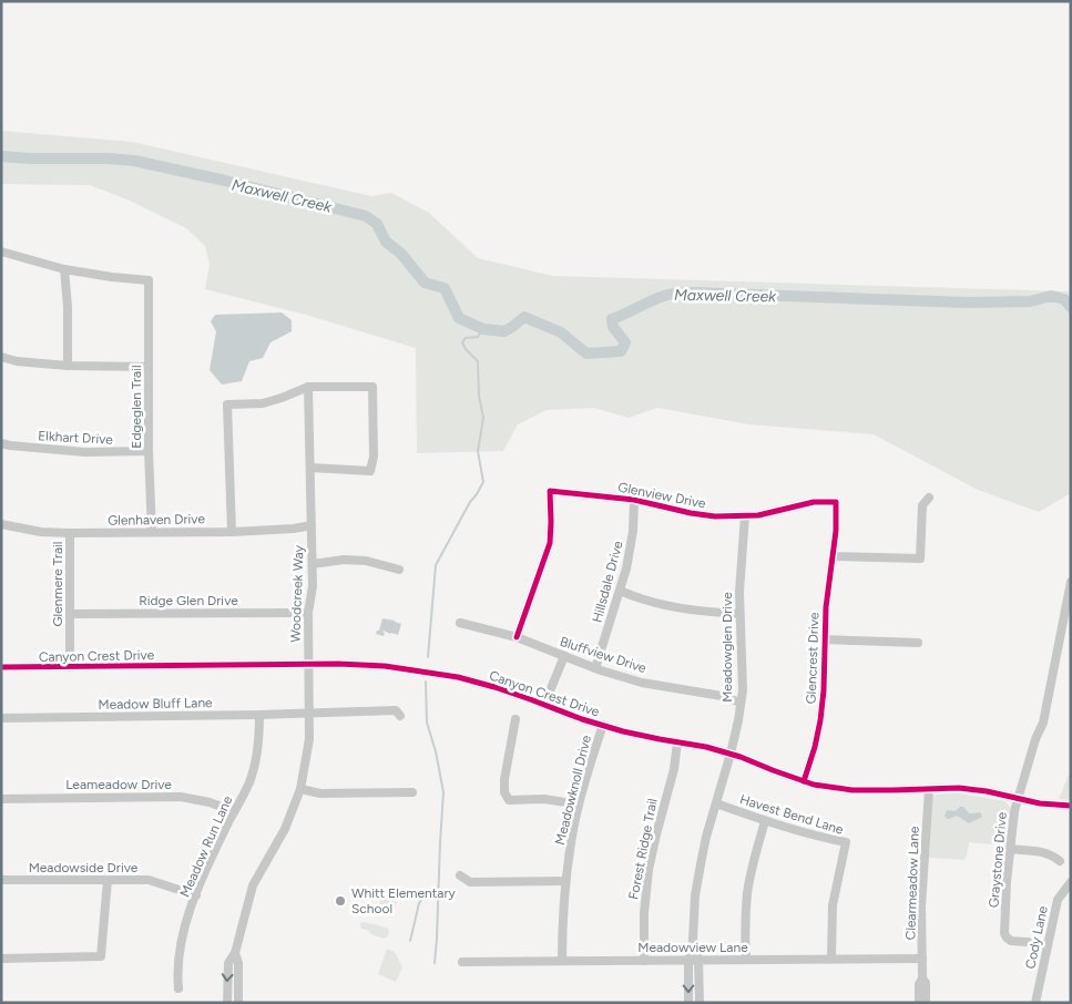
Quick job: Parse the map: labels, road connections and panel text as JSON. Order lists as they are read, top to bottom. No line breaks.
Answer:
{"streets":{"street":["Edgeglen Trail","Elkhart Drive","Glenview Drive","Glenhaven Drive","Hillsdale Drive","Glenmere Trail","Woodcreek Way","Ridge Glen Drive","Meadowglen Drive","Bluffview Drive","Canyon Crest Drive","Glencrest Drive","Meadow Bluff Lane","Leameadow Drive","Meadowknoll Drive","Havest Bend Lane","Meadow Run Lane","Forest Ridge Trail","Graystone Drive","Meadowside Drive","Clearmeadow Lane","Cody Lane","Meadowview Lane"]},"crossings":[["Edgeglen Trail","Elkhart Drive"],["Edgeglen Trail","Glenhaven Drive"],["Glenview Drive","Hillsdale Drive"],["Glenview Drive","Meadowglen Drive"],["Glenview Drive","Bluffview Drive"],["Glenview Drive","Glencrest Drive"],["Glenhaven Drive","Glenmere Trail"],["Glenhaven Drive","Woodcreek Way"],["Hillsdale Drive","Bluffview Drive"],["Glenmere Trail","Ridge Glen Drive"],["Glenmere Trail","Canyon Crest Drive"],["Woodcreek Way","Ridge Glen Drive"],["Woodcreek Way","Canyon Crest Drive"],["Woodcreek Way","Meadow Bluff Lane"],["Meadowglen Drive","Bluffview Drive"],["Meadowglen Drive","Canyon Crest Drive"],["Meadowglen Drive","Havest Bend Lane"],["Meadowglen Drive","Meadowview Lane"],["Canyon Crest Drive","Glencrest Drive"],["Canyon Crest Drive","Meadowknoll Drive"],["Canyon Crest Drive","Forest Ridge Trail"],["Canyon Crest Drive","Graystone Drive"],["Canyon Crest Drive","Clearmeadow Lane"],["Meadow Bluff Lane","Meadow Run Lane"],["Leameadow Drive","Meadow Run Lane"],["Meadowknoll Drive","Meadowview Lane"],["Havest Bend Lane","Meadowview Lane"],["Meadow Run Lane","Meadowside Drive"],["Forest Ridge Trail","Meadowview Lane"],["Graystone Drive","Cody Lane"],["Clearmeadow Lane","Meadowview Lane"]],"water":["Maxwell Creek"],"places":["Whitt Elementary School"]}
